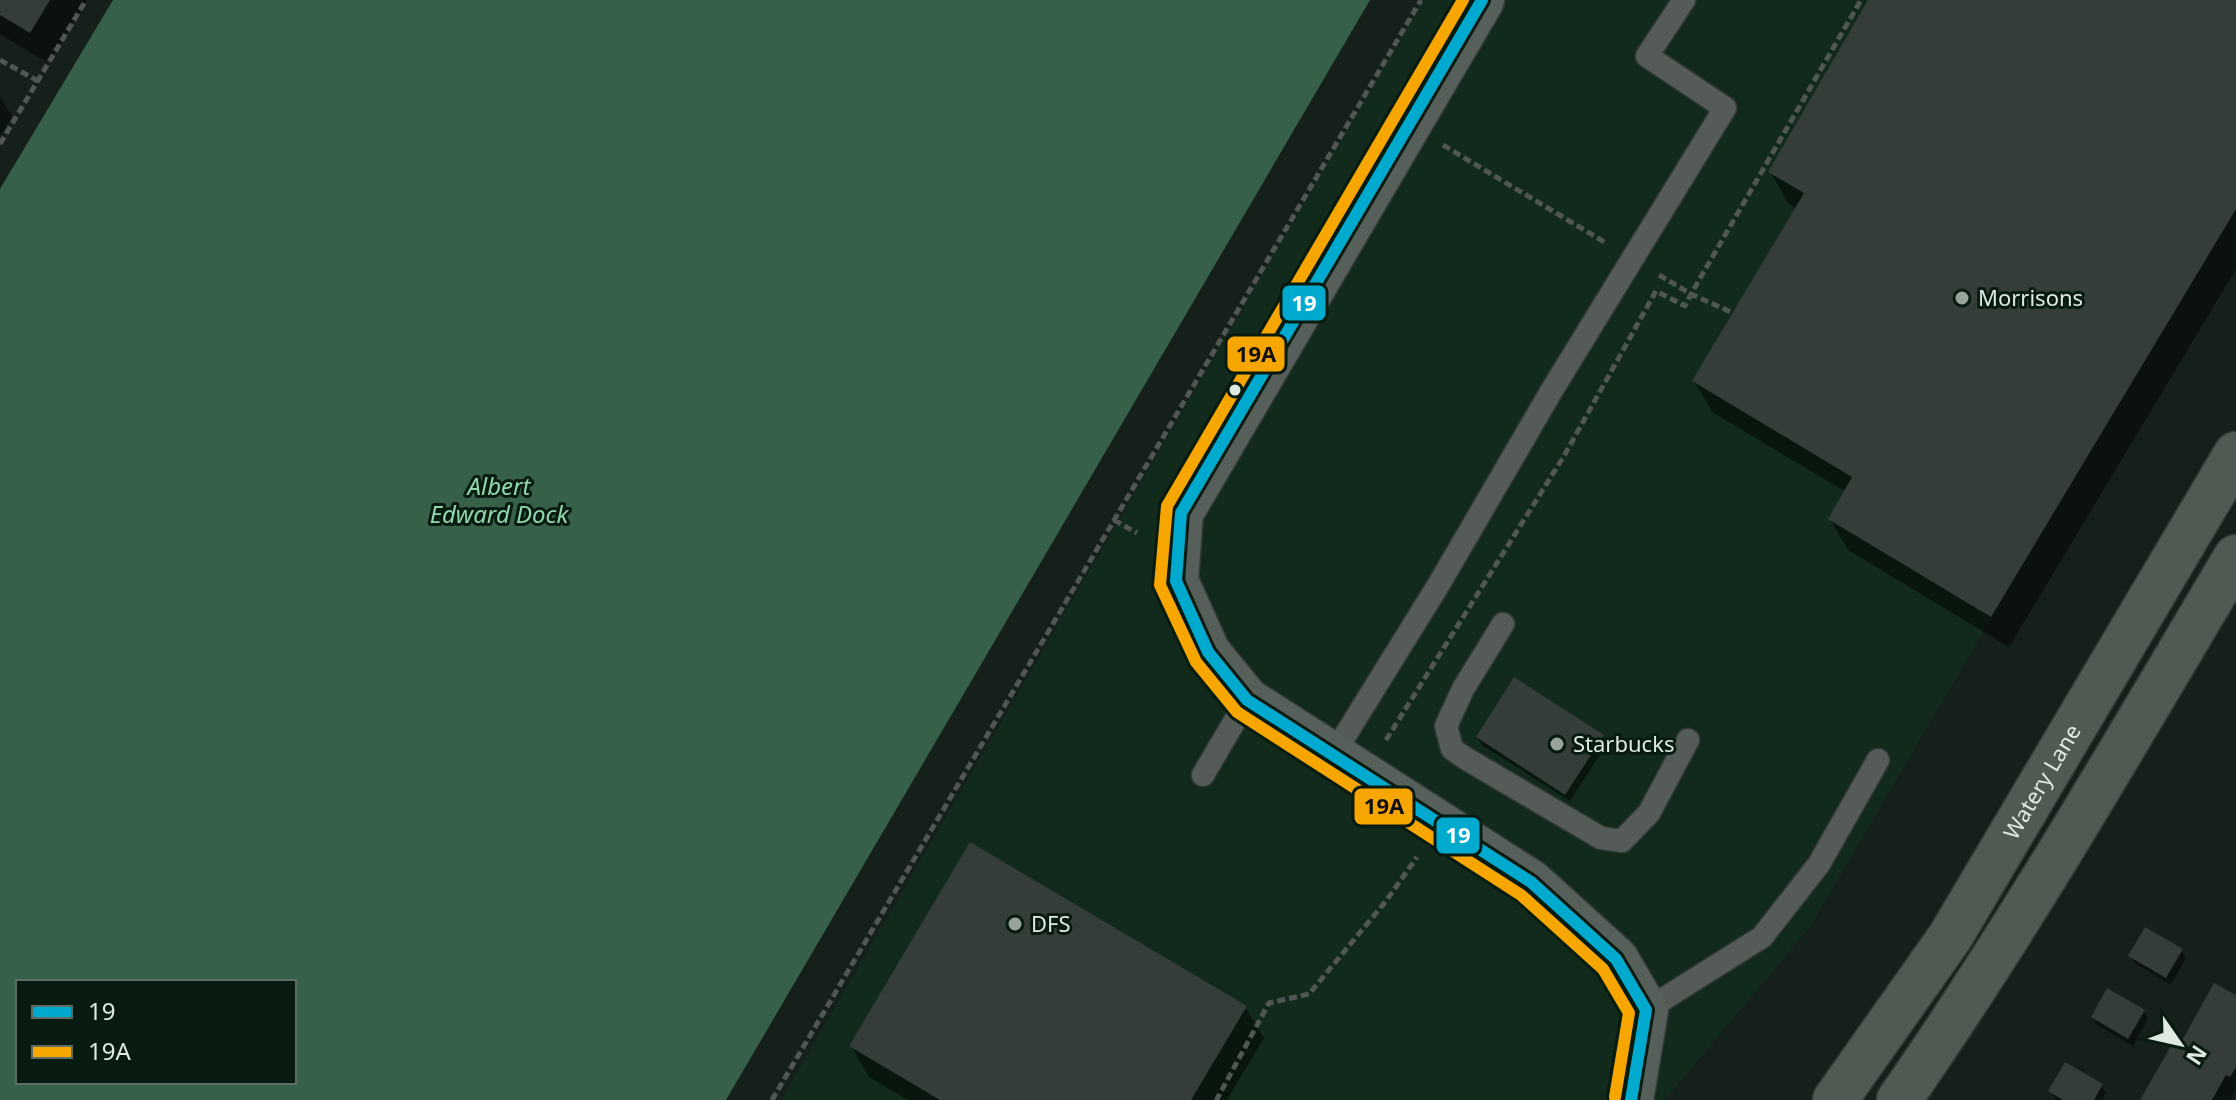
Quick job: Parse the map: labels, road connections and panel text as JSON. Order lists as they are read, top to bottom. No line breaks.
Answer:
{"streets":{"highway":["Watery Lane"]},"water":["Albert Edward Dock"],"places":["Morrisons","Starbucks","DFS"],"lines":["transit line 19","transit line 19A"],"legend":["19","19A"],"north":"bottom right"}
